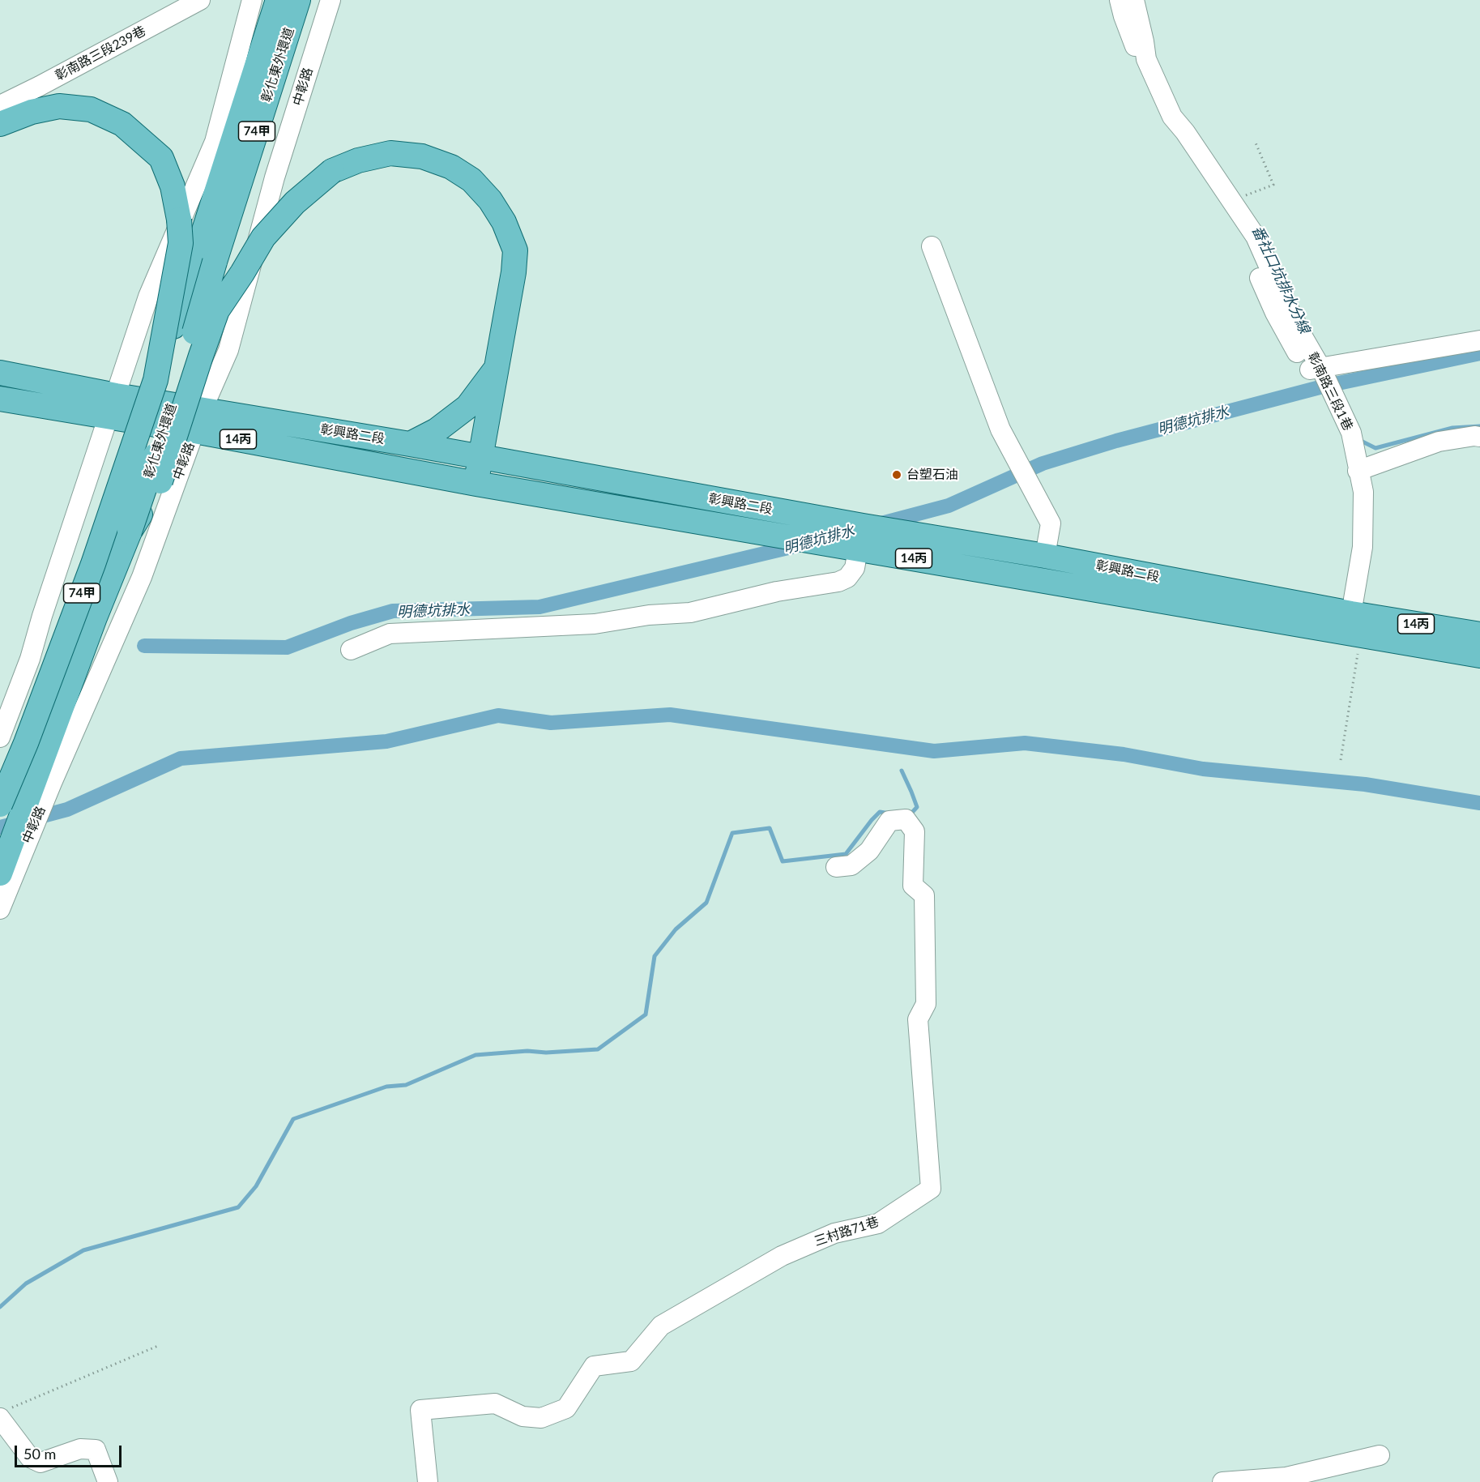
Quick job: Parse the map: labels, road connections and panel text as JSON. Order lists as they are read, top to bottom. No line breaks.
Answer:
{"streets":{"main road":["彰化東外環道","74甲","彰興路二段","14丙"],"street":["彰南路三段239巷","中彰路","彰南路三段1巷","三村路71巷"]},"crossings":[["中彰路","彰興路二段"],["彰南路三段1巷","彰興路二段"]],"water":["番社口坑排水分線","明德坑排水"],"places":["台塑石油"],"scale_bar":"50 m"}
